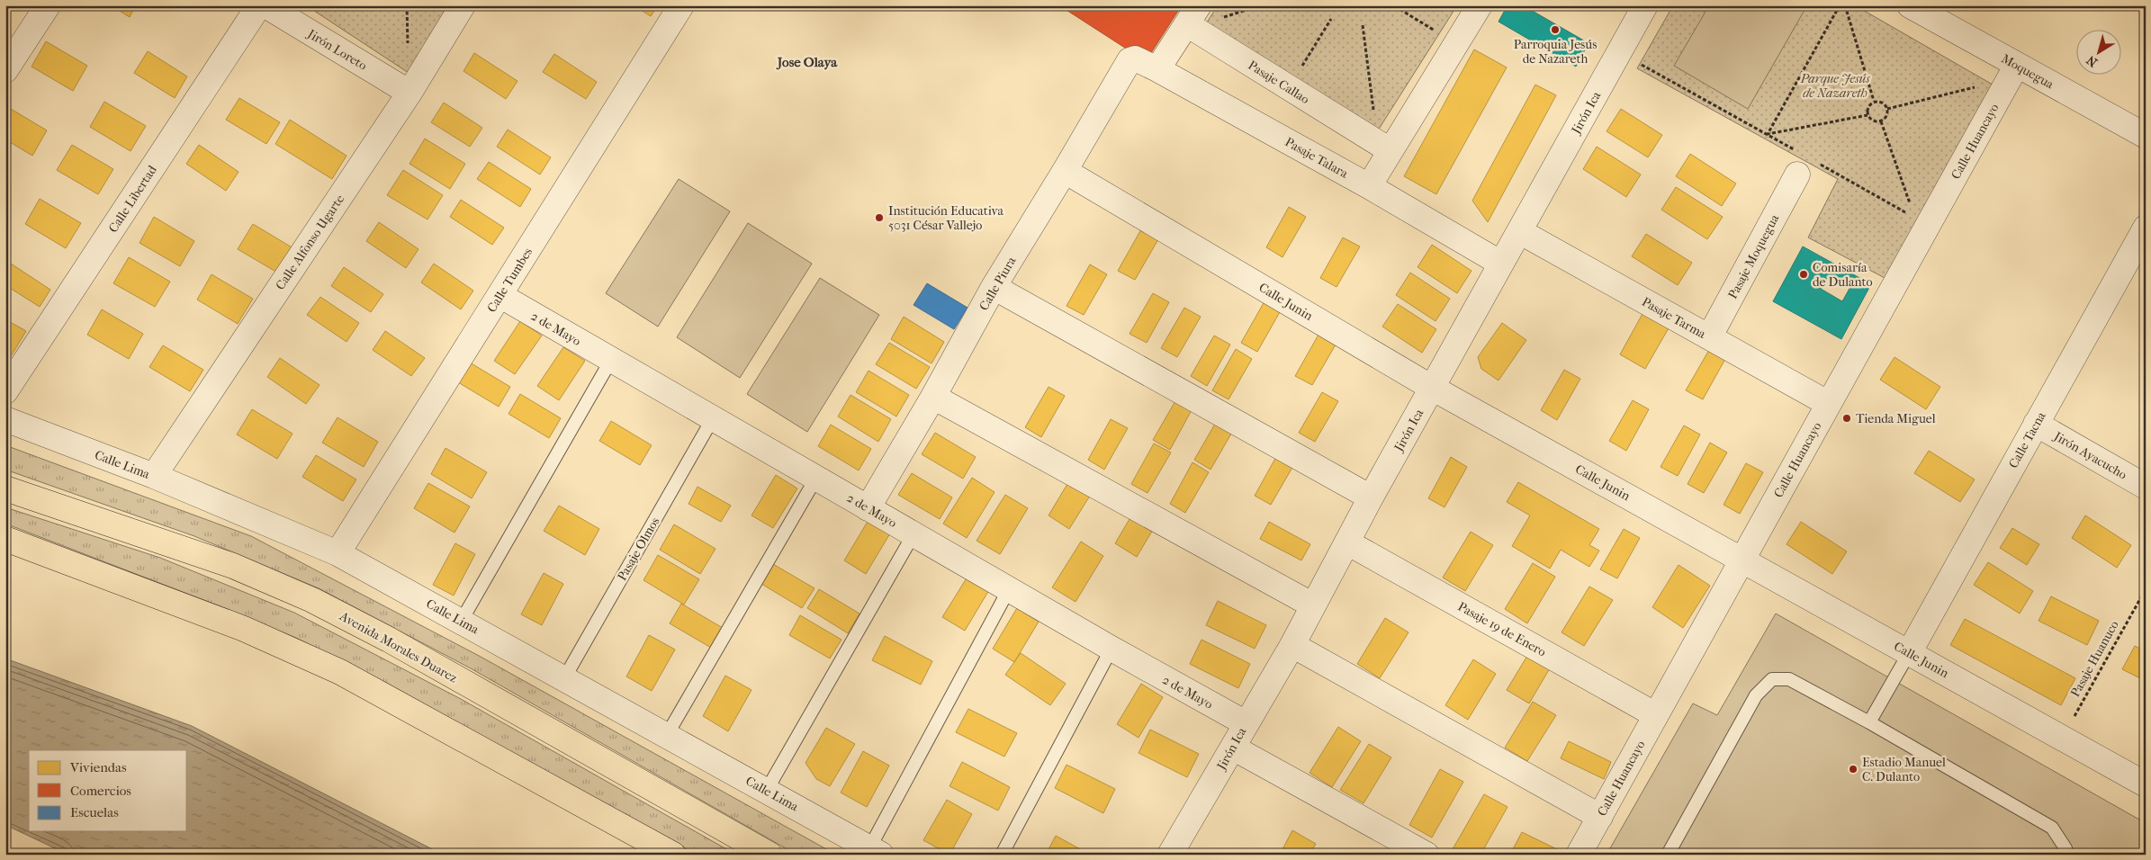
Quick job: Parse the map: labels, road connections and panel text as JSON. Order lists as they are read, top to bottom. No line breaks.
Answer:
{"streets":{"highway":["Avenida Morales Duarez"],"street":["Jirón Loreto","Moquegua","Pasaje Callao","Jirón Ica","Calle Huancayo","Pasaje Talara","Calle Libertad","Calle Alfonso Ugarte","Pasaje Moquegua","Calle Tumbes","Calle Piura","Calle Junin","Pasaje Tarma","2 de Mayo","Calle Tacna","Jirón Ayacucho","Calle Lima","Pasaje 19 de Enero"],"lane":["Pasaje Olmos"],"path":["Pasaje Huanuco"]},"crossings":[["Jirón Loreto","Calle Alfonso Ugarte"],["Moquegua","Calle Huancayo"],["Jirón Ica","Pasaje Talara"],["Jirón Ica","Calle Junin"],["Jirón Ica","Pasaje Tarma"],["Jirón Ica","2 de Mayo"],["Jirón Ica","Pasaje 19 de Enero"],["Calle Huancayo","Calle Junin"],["Calle Huancayo","Pasaje Tarma"],["Calle Huancayo","Pasaje 19 de Enero"],["Pasaje Talara","Calle Piura"],["Calle Alfonso Ugarte","Calle Lima"],["Pasaje Moquegua","Pasaje Tarma"],["Calle Tumbes","2 de Mayo"],["Calle Tumbes","Calle Lima"],["Calle Piura","Calle Junin"],["Calle Piura","2 de Mayo"],["Calle Junin","Calle Tacna"],["Calle Junin","Pasaje Huanuco"],["2 de Mayo","Pasaje Olmos"],["Calle Tacna","Jirón Ayacucho"],["Calle Lima","Pasaje Olmos"]],"districts":["Jose Olaya"],"parks":["Parque Jesús de Nazareth"],"places":["Parroquia Jesús de Nazareth","Institución Educativa 5031 César Vallejo","Comisaría de Dulanto","Tienda Miguel","Estadio Manuel C. Dulanto"],"legend":["Viviendas","Comercios","Escuelas"],"north":"bottom left"}
